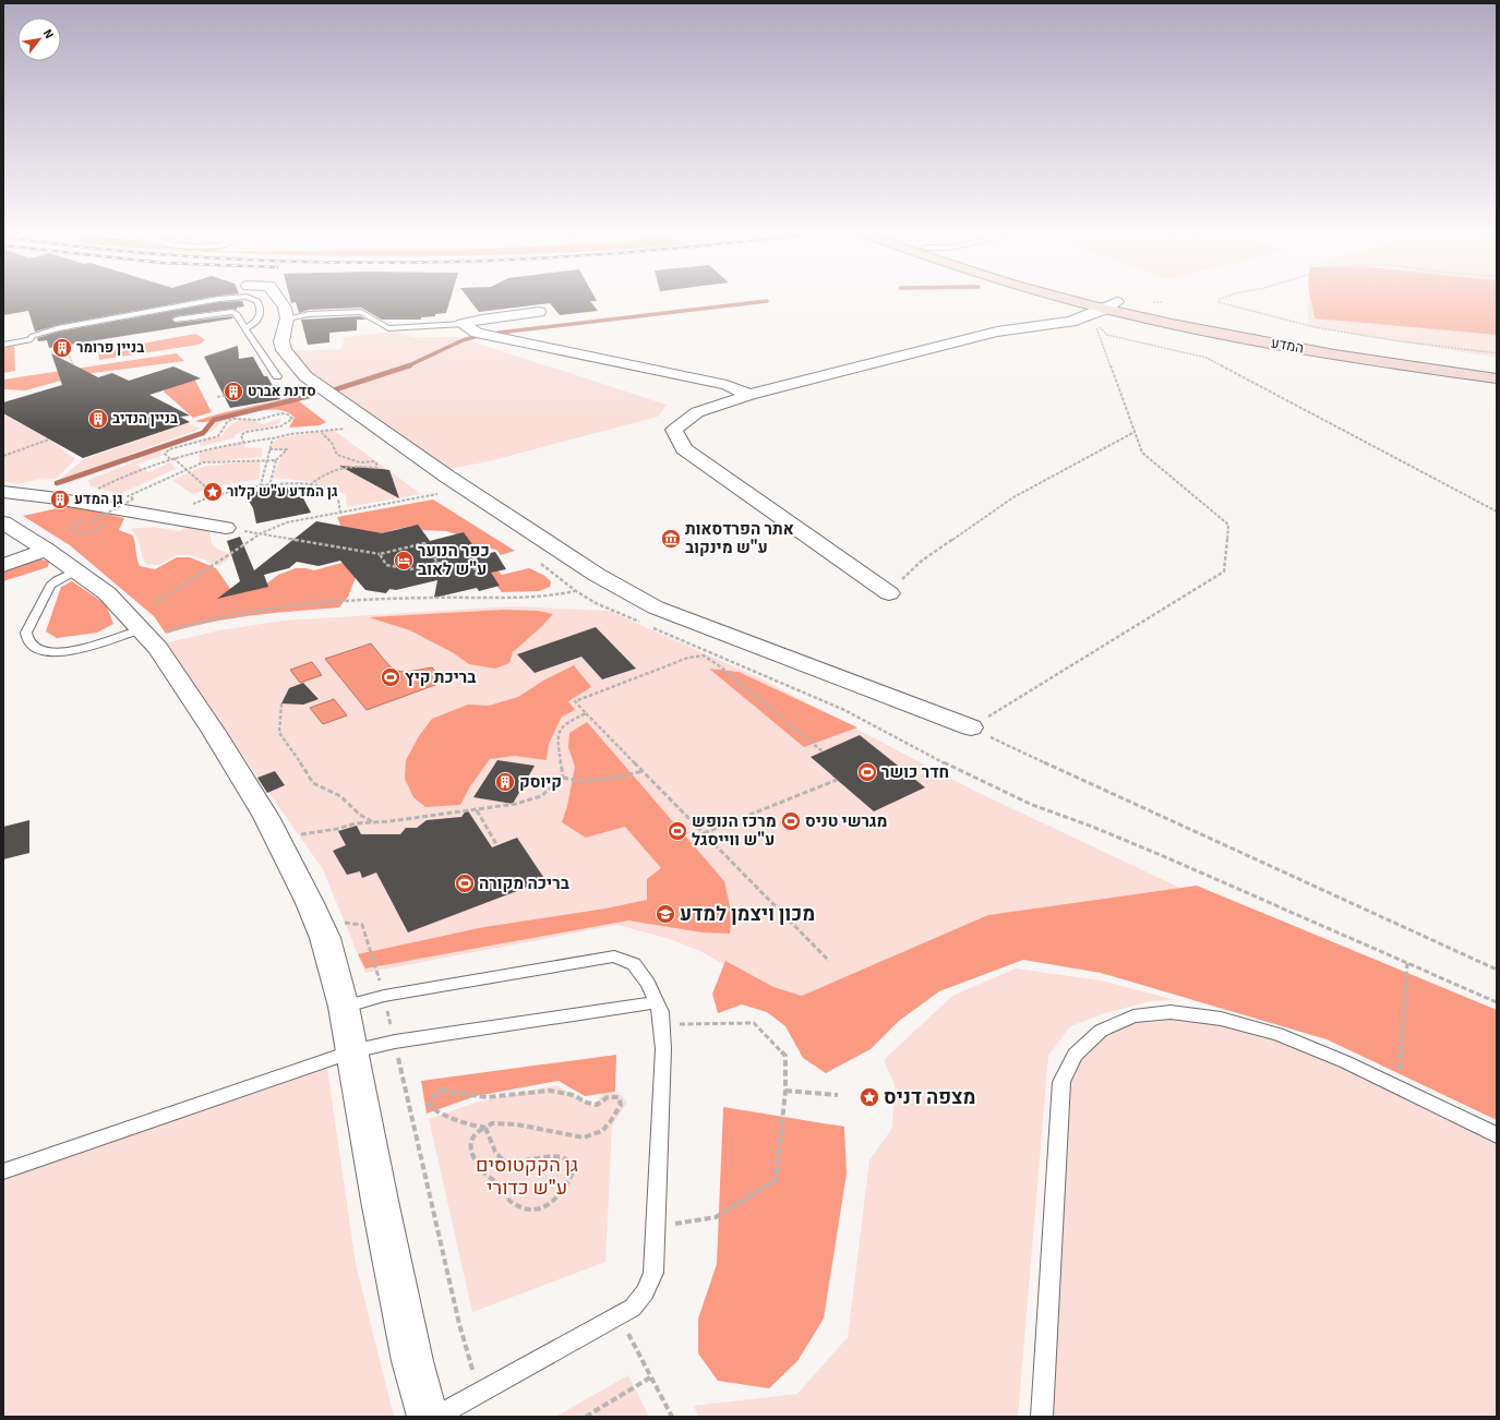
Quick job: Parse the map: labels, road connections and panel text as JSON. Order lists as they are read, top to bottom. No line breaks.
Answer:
{"streets":{"main road":["המדע"]},"parks":["גן הקקטוסים ע\"ש כדורי"],"places":{"building":["בניין פרומר","סדנת אברט","בניין הנדיב","גן המדע","קיוסק"],"place":["גן המדע ע\"ש קלור","מצפה דניס"],"museum":["אתר הפרדסאות ע\"ש מינקוב"],"hotel":["כפר הנוער ע\"ש לאוב"],"sports":["בריכת קיץ","חדר כושר","מגרשי טניס","מרכז הנופש ע\"ש ווייסגל","בריכה מקורה"],"school or university":["מכון ויצמן למדע"]},"north":"top right"}
